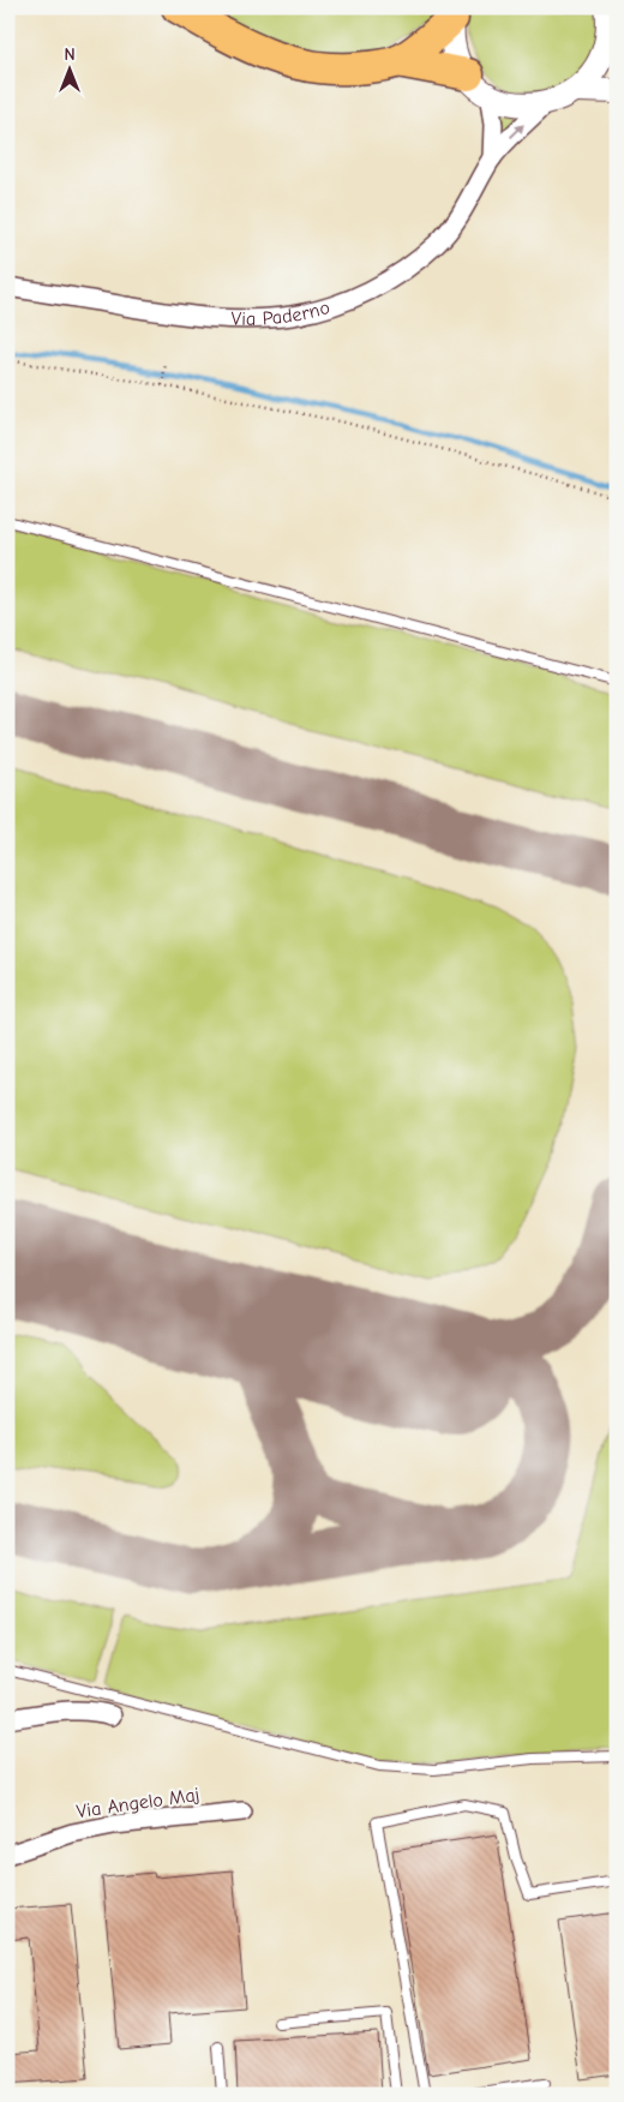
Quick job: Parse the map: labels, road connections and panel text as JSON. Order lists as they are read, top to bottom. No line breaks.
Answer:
{"streets":{"street":["Via Paderno","Via Angelo Maj"]},"north":"top"}
